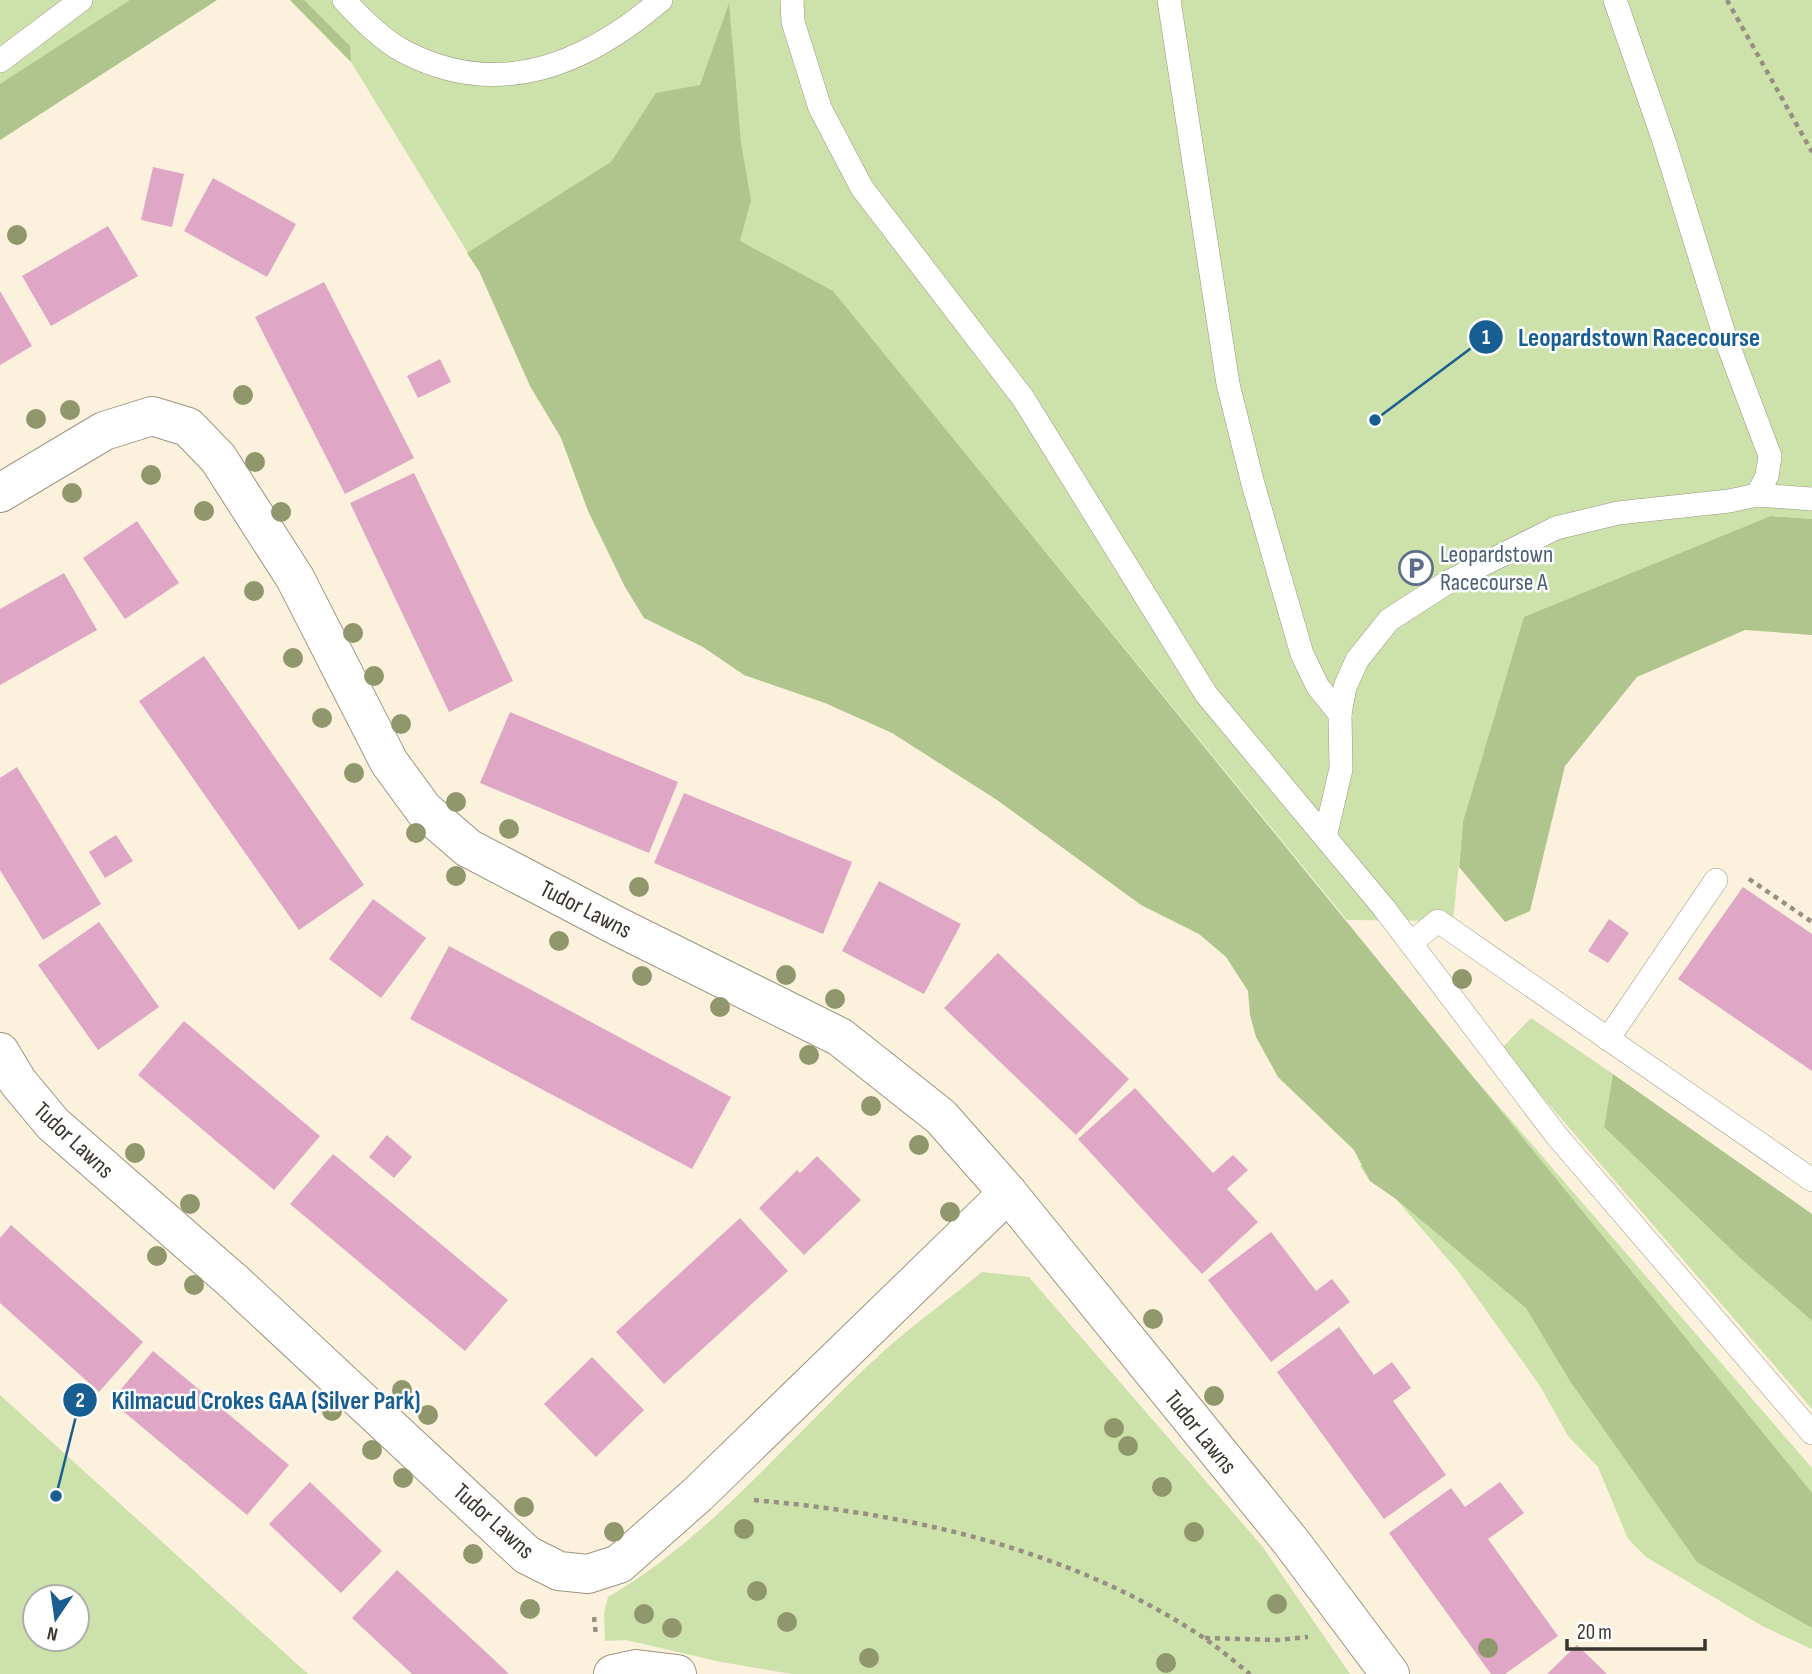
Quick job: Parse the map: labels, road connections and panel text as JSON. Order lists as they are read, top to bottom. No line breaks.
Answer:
{"streets":{"street":["Tudor Lawns"]},"places":{"other":["Leopardstown Racecourse","Kilmacud Crokes GAA (Silver Park)"],"parking":["Leopardstown Racecourse A"]},"scale_bar":"20 m","north":"bottom"}
